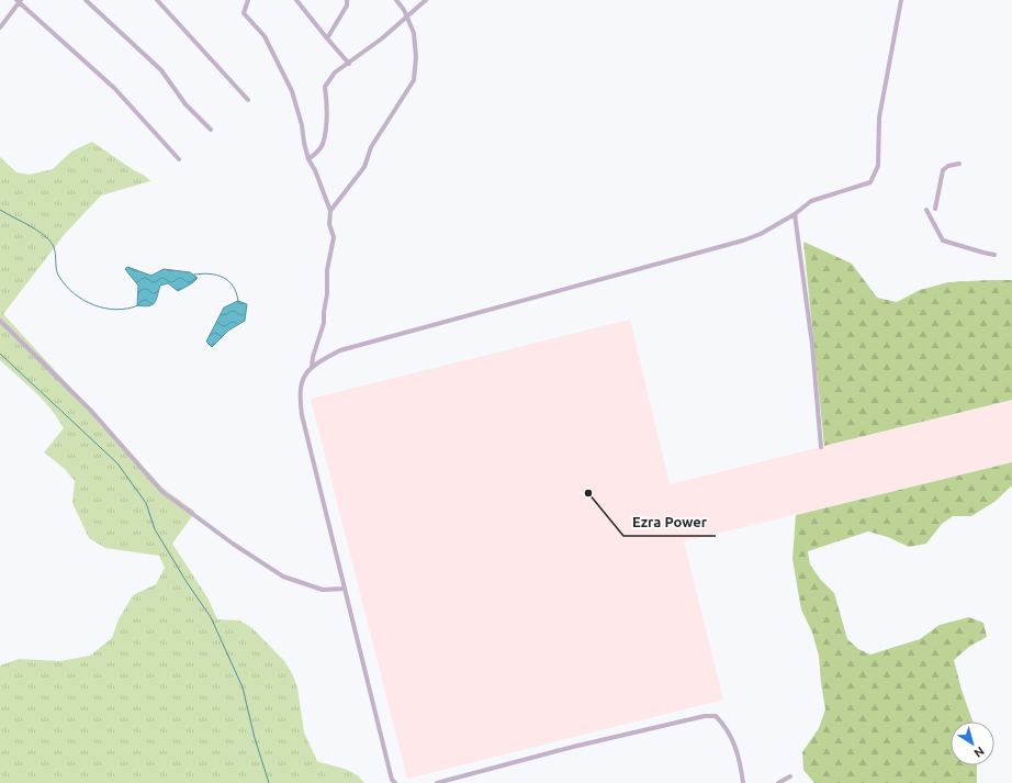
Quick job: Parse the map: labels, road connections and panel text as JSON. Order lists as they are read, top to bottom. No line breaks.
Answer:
{"places":["Ezra Power"],"north":"bottom right"}
